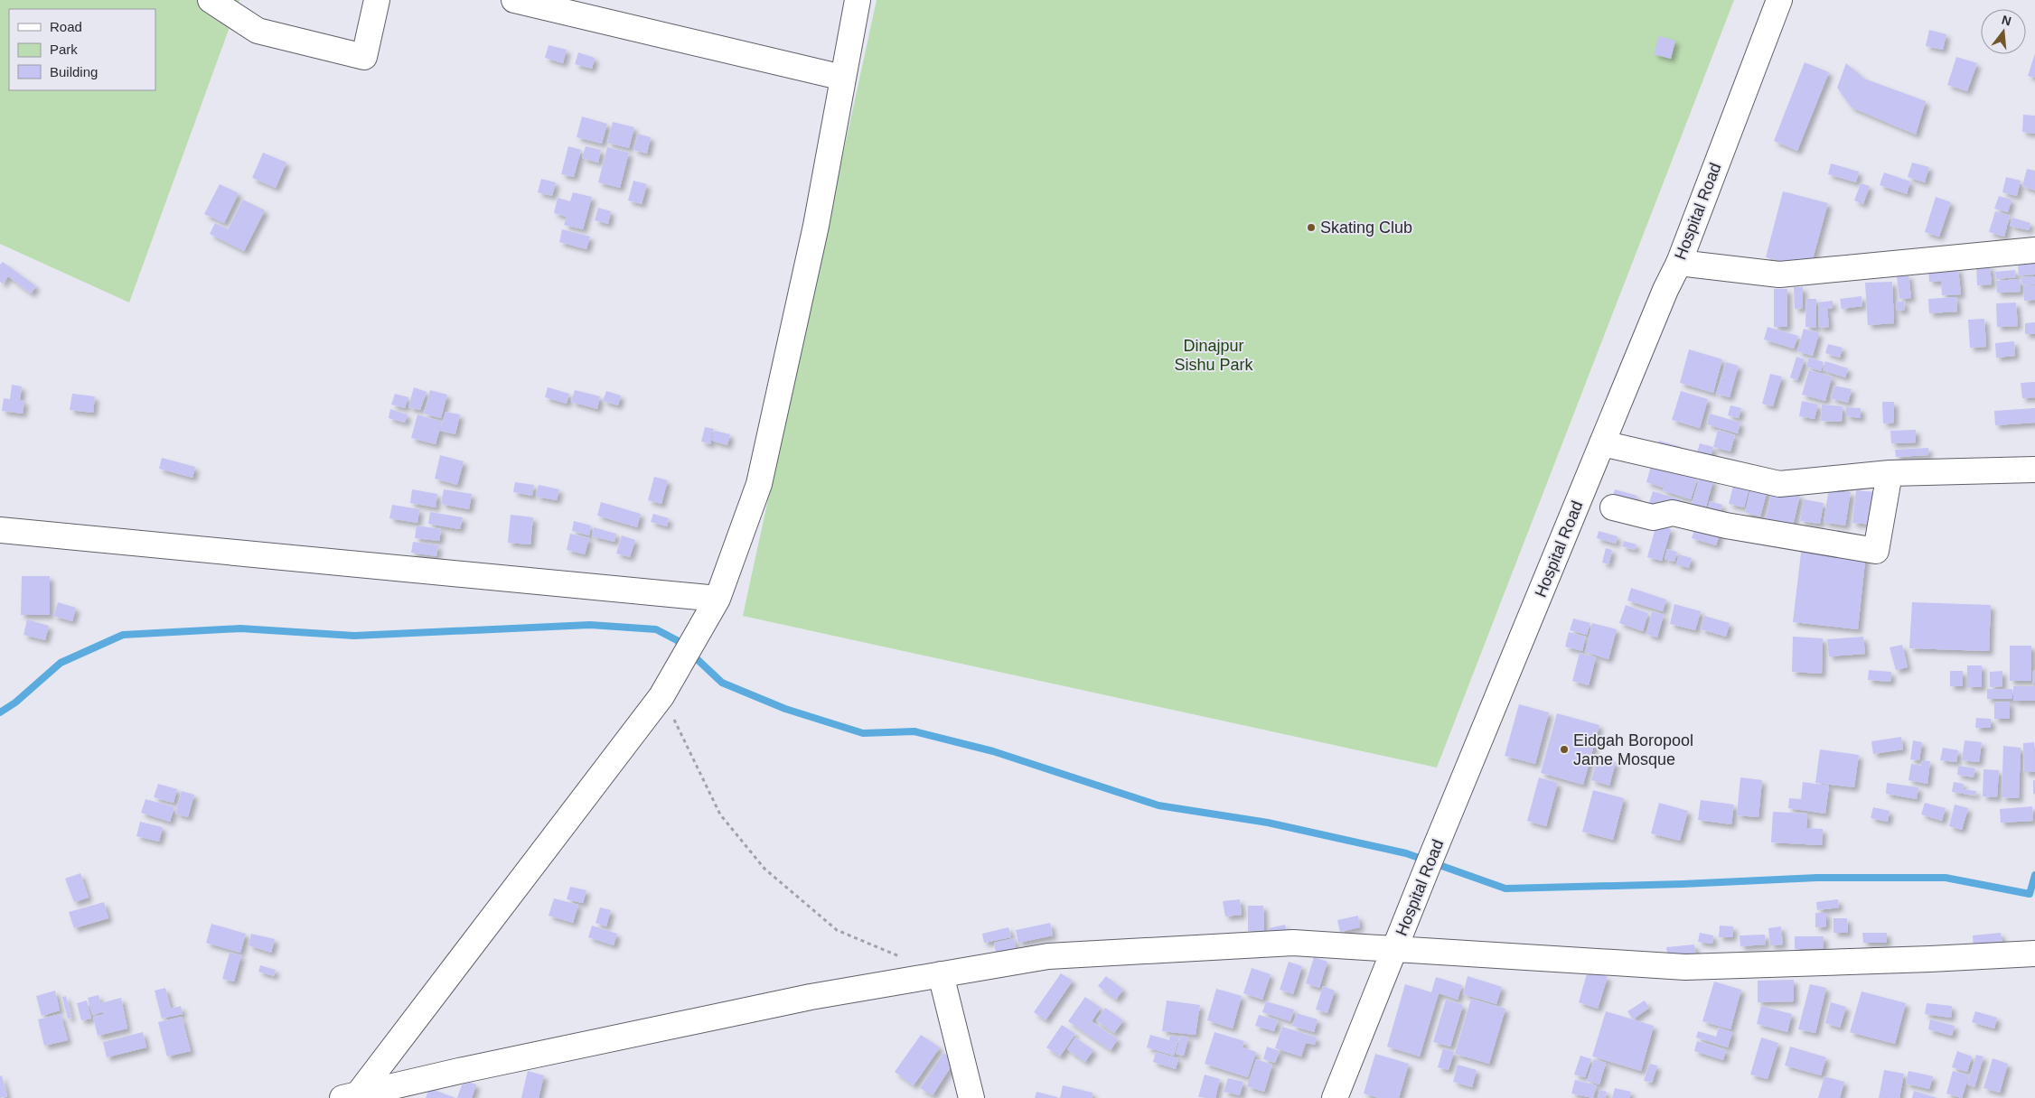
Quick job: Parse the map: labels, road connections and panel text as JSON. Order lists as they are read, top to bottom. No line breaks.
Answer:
{"streets":{"street":["Hospital Road"]},"parks":["Dinajpur Sishu Park"],"places":["Skating Club","Eidgah Boropool Jame Mosque"],"legend":["Road","Park","Building"],"north":"top"}
